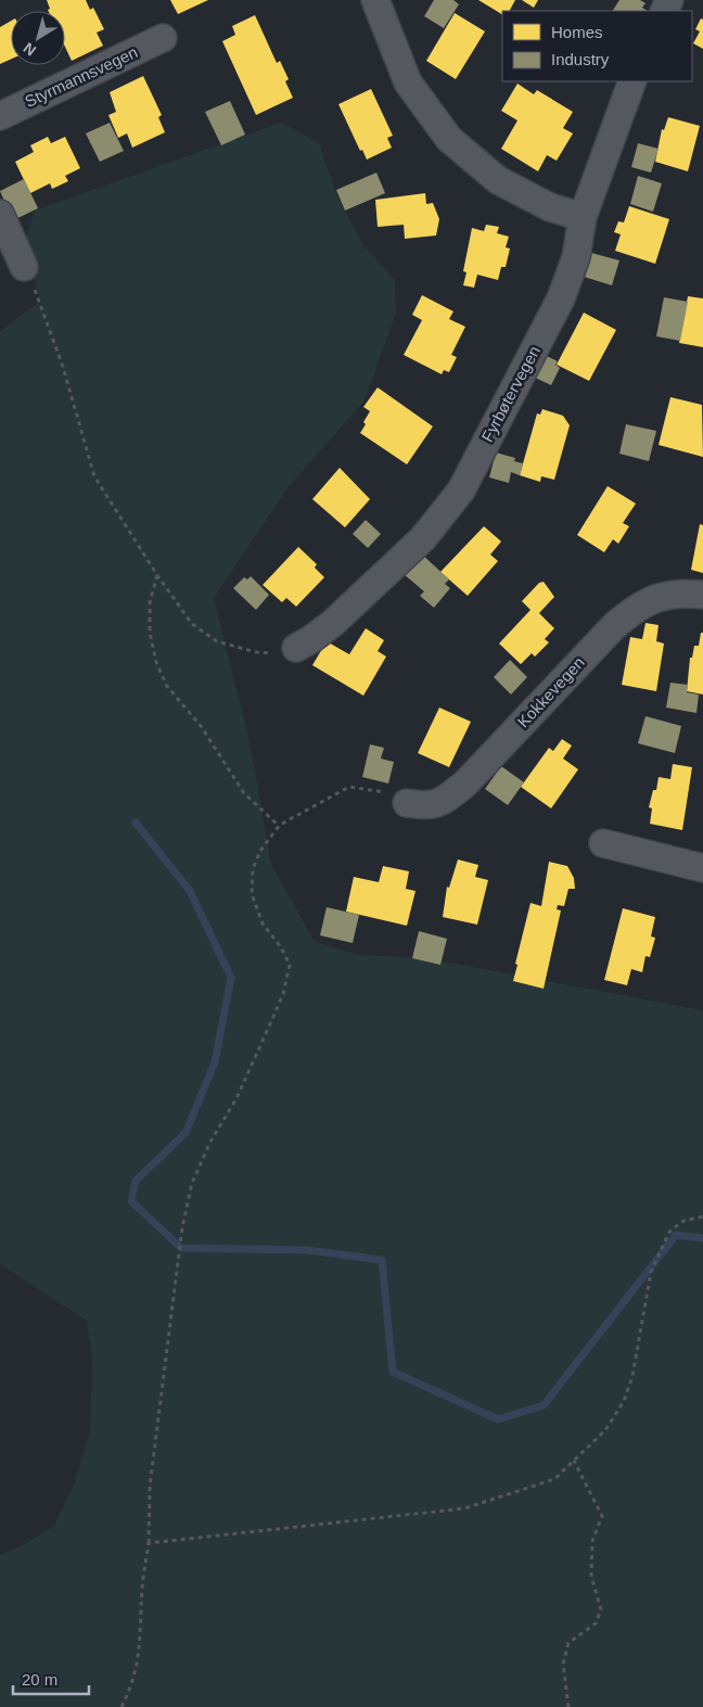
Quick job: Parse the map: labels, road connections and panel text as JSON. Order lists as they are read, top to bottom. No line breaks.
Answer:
{"streets":{"street":["Styrmannsvegen","Fyrbøtervegen","Kokkevegen"]},"legend":["Homes","Industry"],"scale_bar":"20 m","north":"bottom left"}
